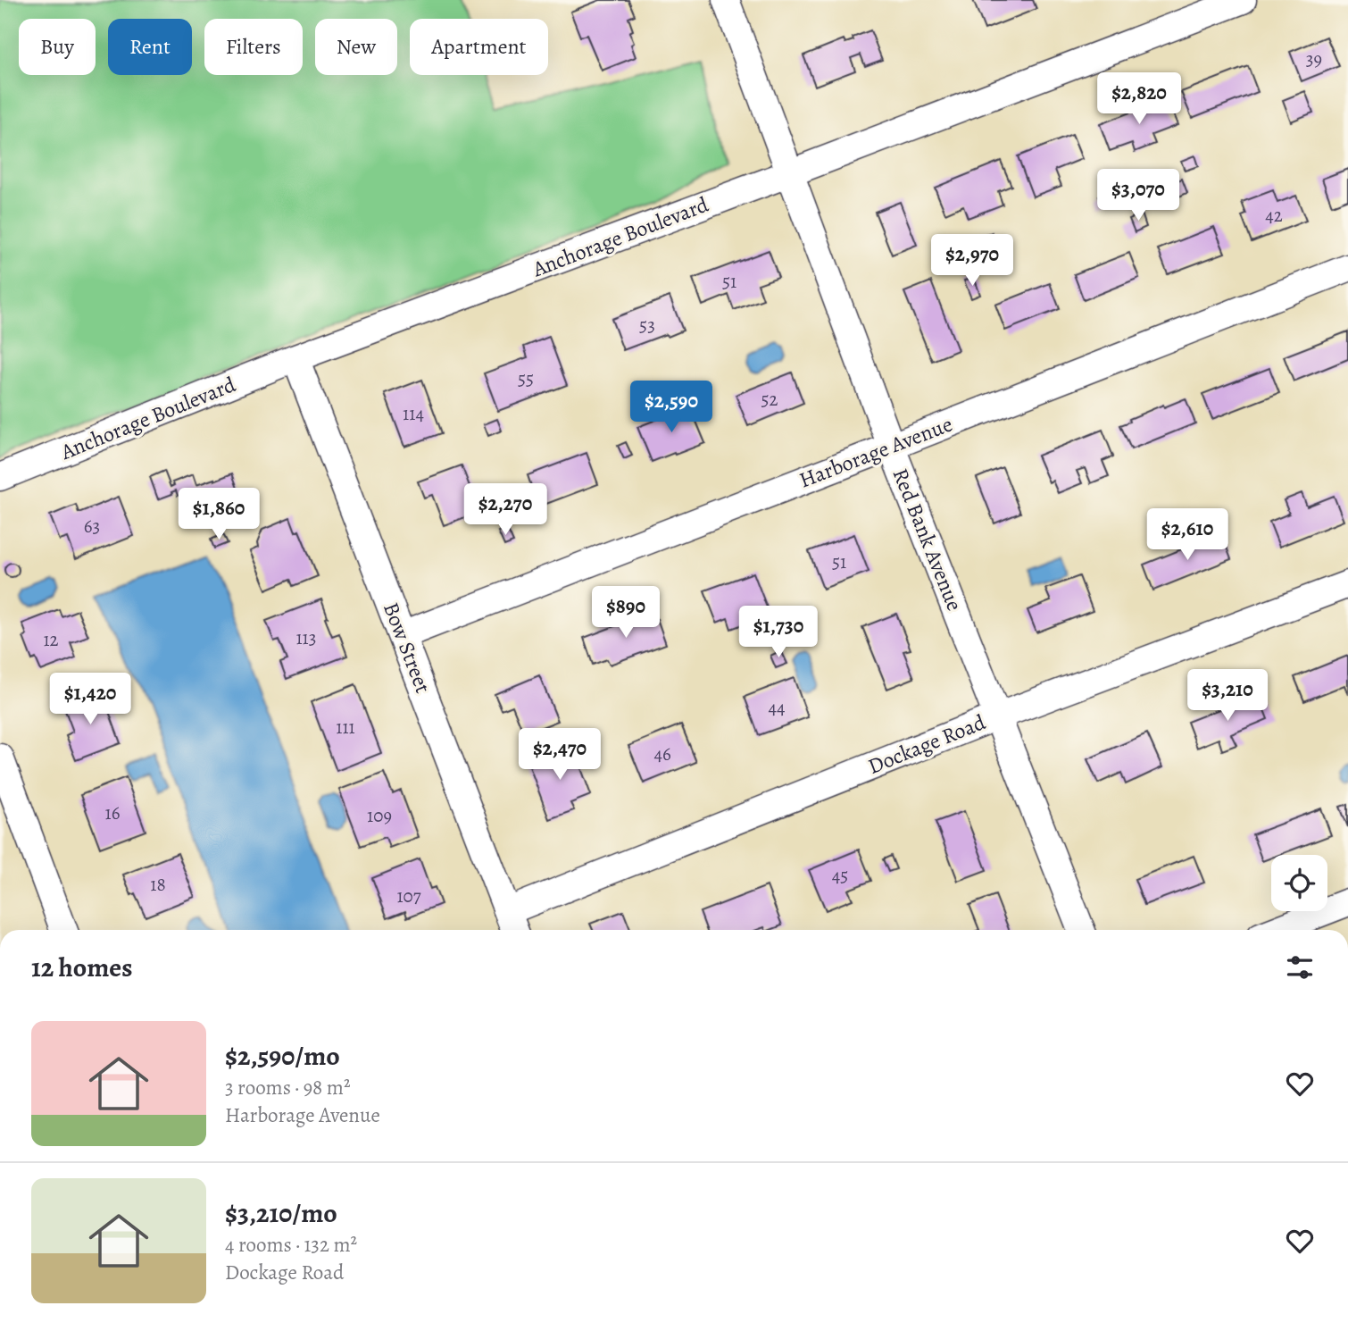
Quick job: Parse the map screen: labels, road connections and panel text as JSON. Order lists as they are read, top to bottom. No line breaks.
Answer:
{"streets":{"street":["Anchorage Boulevard","Harborage Avenue","Red Bank Avenue","Bow Street","Dockage Road"]},"crossings":[["Anchorage Boulevard","Red Bank Avenue"],["Anchorage Boulevard","Bow Street"],["Harborage Avenue","Red Bank Avenue"],["Harborage Avenue","Bow Street"],["Red Bank Avenue","Dockage Road"],["Bow Street","Dockage Road"]],"house_numbers":["39","42","51","53","55","52","114","63","51","113","12","44","111","46","16","109","45","18","107"],"page":{"chip":["Buy","Rent","Filters","New","Apartment"],"price":["$2,820","$3,070","$2,970","$2,590","$2,270","$1,860","$2,610","$890","$1,730","$3,210","$1,420","$2,470"],"heading":"12 homes","list":[{"name":"$2,590/mo","note":"3 rooms · 98 m² · Harborage Avenue"},{"name":"$3,210/mo","note":"4 rooms · 132 m² · Dockage Road"}]}}
